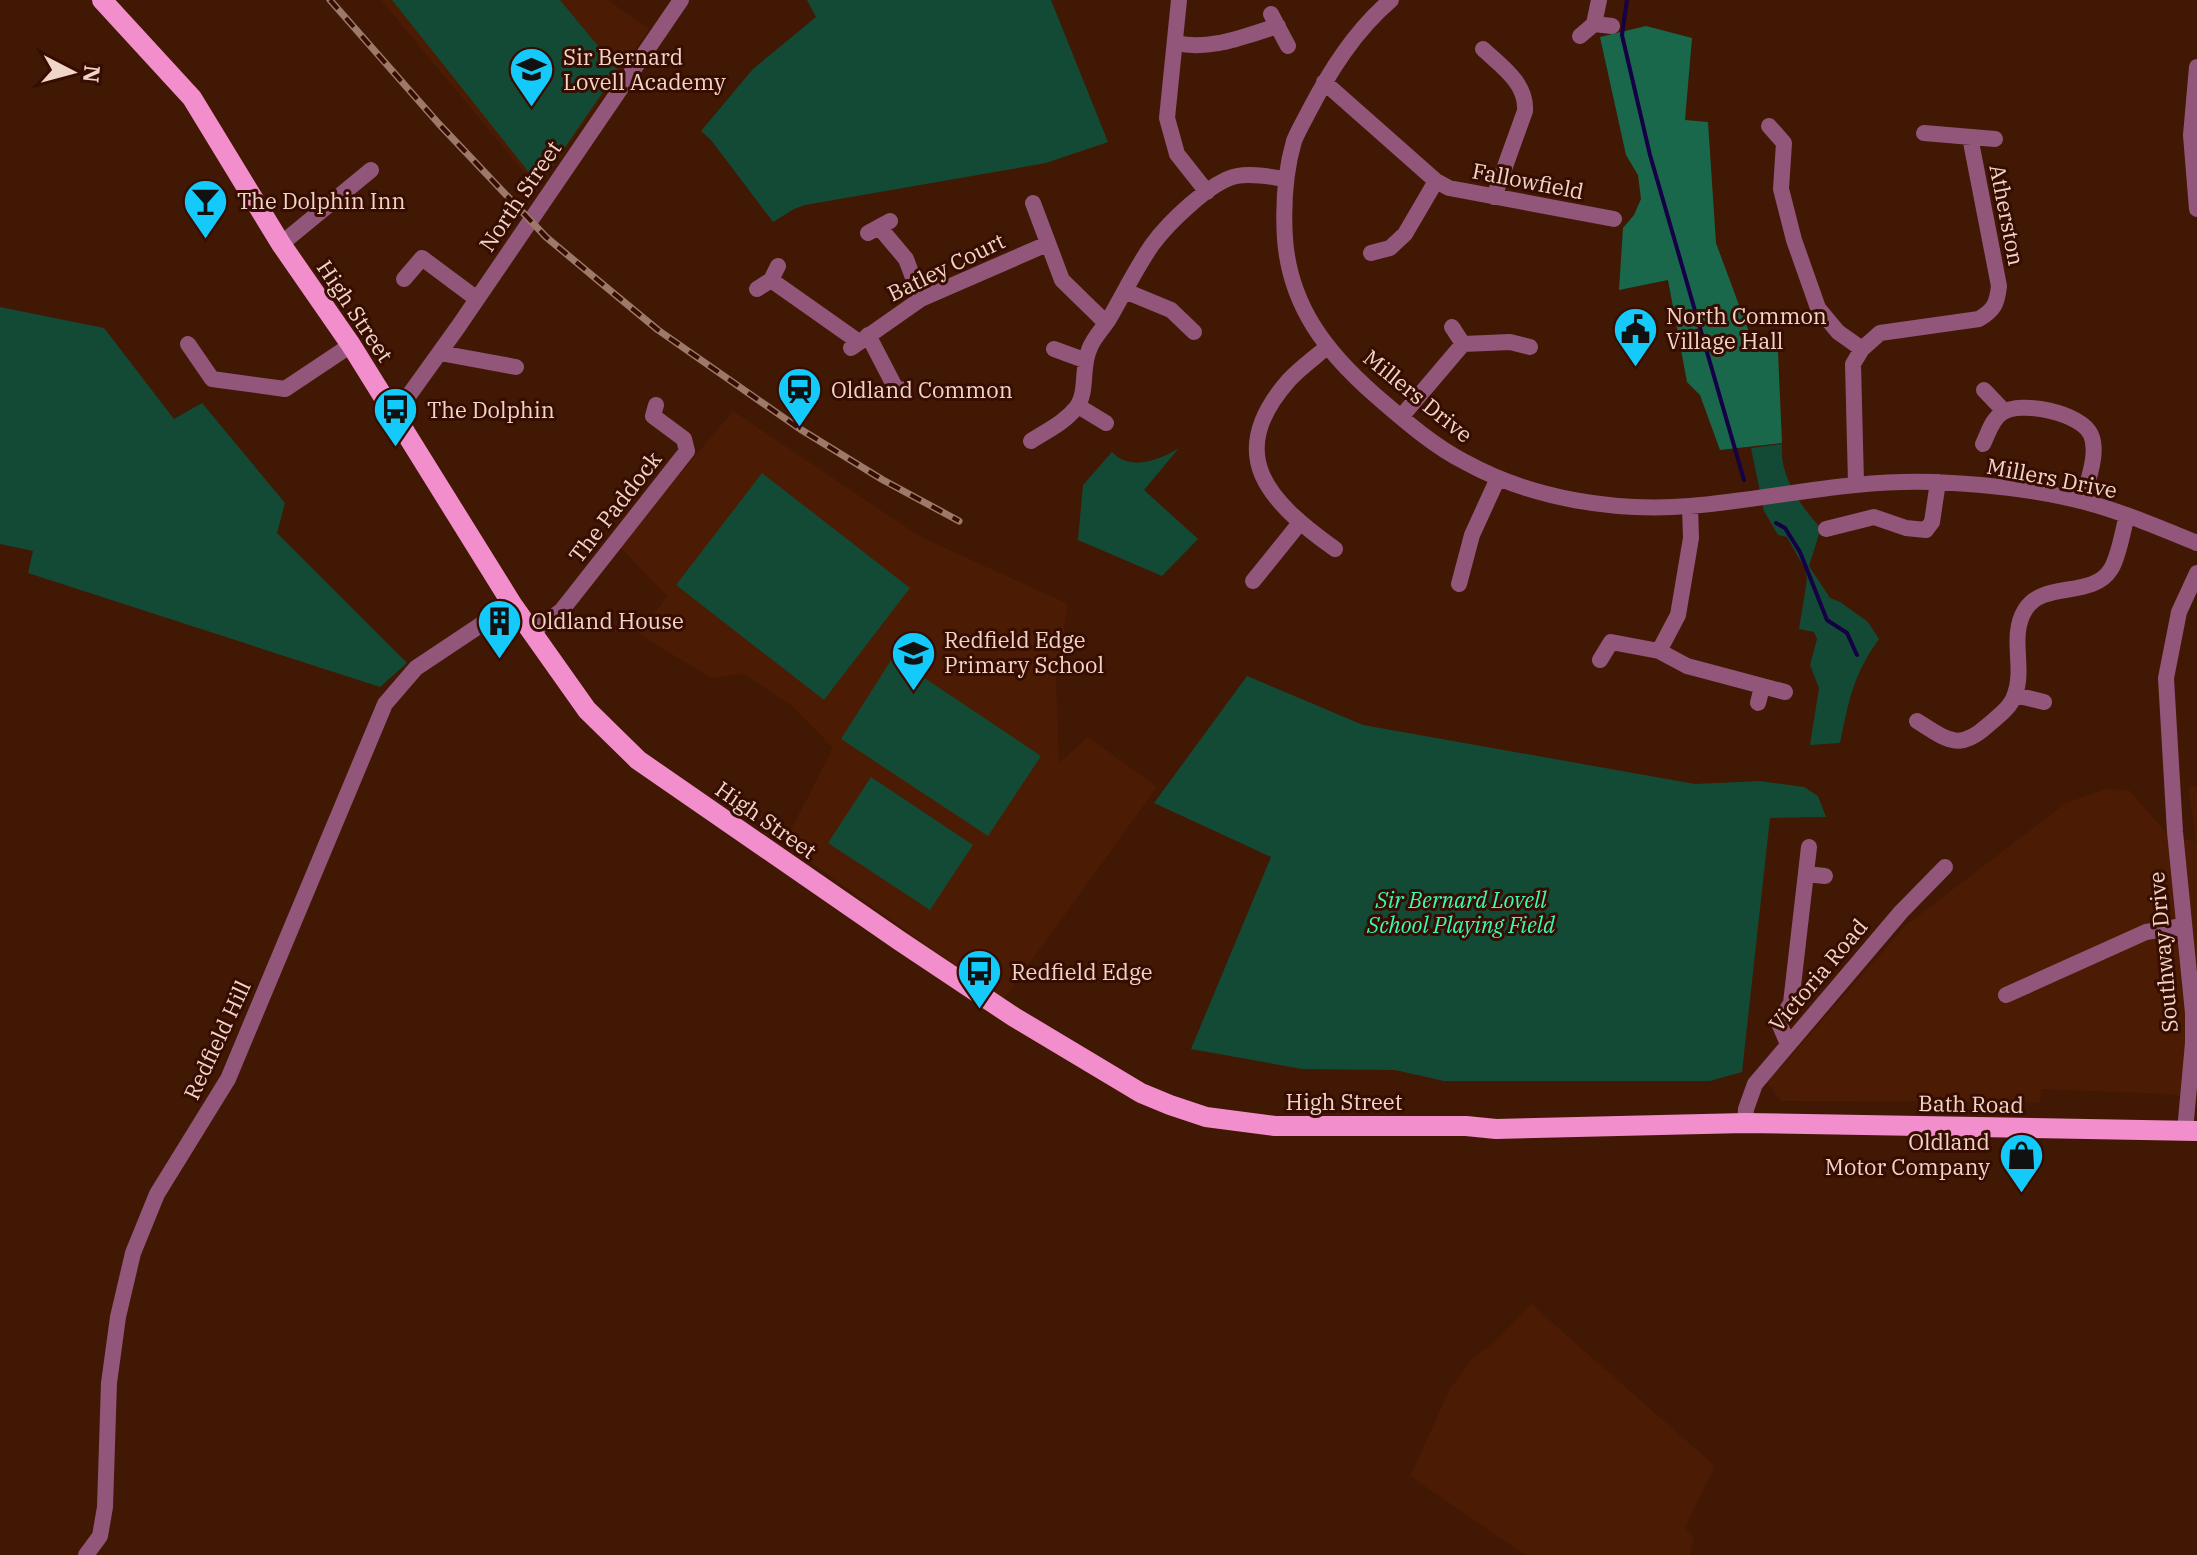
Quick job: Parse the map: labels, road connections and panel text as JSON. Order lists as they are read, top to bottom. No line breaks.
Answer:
{"streets":{"main road":["High Street","Bath Road"],"street":["Fallowfield","North Street","Atherston","Batley Court","Millers Drive","The Paddock","Southway Drive","Victoria Road","Redfield Hill"]},"crossings":[["Fallowfield","Millers Drive"],["North Street","High Street"],["High Street","The Paddock"],["High Street","Victoria Road"],["High Street","Redfield Hill"],["High Street","Bath Road"],["Southway Drive","Bath Road"],["Victoria Road","Bath Road"]],"parks":["Sir Bernard Lovell School Playing Field"],"places":{"school or university":["Sir Bernard Lovell Academy","Redfield Edge Primary School"],"bar":["The Dolphin Inn"],"public building":["North Common Village Hall"],"station":["Oldland Common"],"bus stop":["The Dolphin","Redfield Edge"],"building":["Oldland House"],"shop":["Oldland Motor Company"]},"north":"right"}
